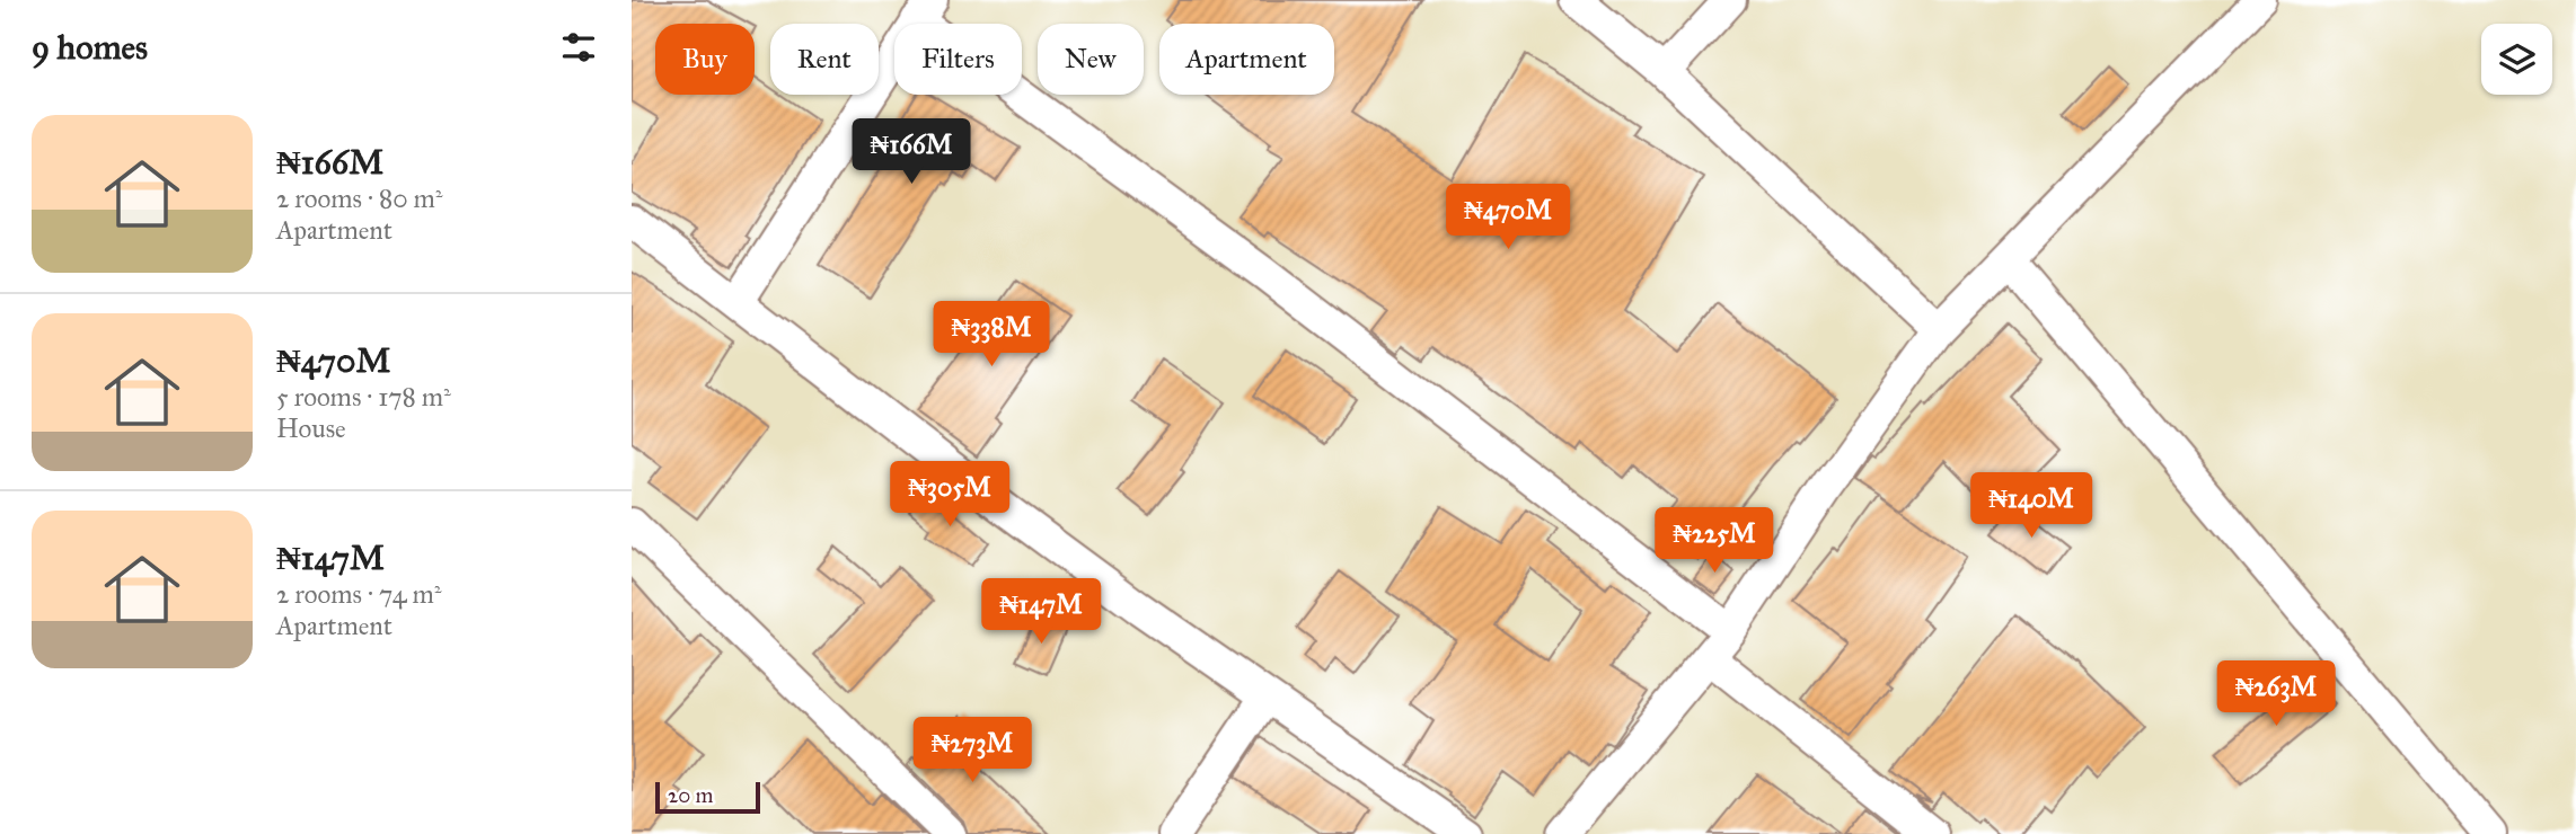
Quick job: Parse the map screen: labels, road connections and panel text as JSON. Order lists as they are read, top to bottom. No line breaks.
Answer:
{"scale_bar":"20 m","page":{"heading":"9 homes","chip":["Buy","Rent","Filters","New","Apartment"],"list":[{"name":"₦166M","note":"2 rooms · 80 m² · Apartment"},{"name":"₦470M","note":"5 rooms · 178 m² · House"},{"name":"₦147M","note":"2 rooms · 74 m² · Apartment"}],"price":["₦166M","₦470M","₦338M","₦305M","₦140M","₦225M","₦147M","₦263M","₦273M"],"scale":"20 m"}}
